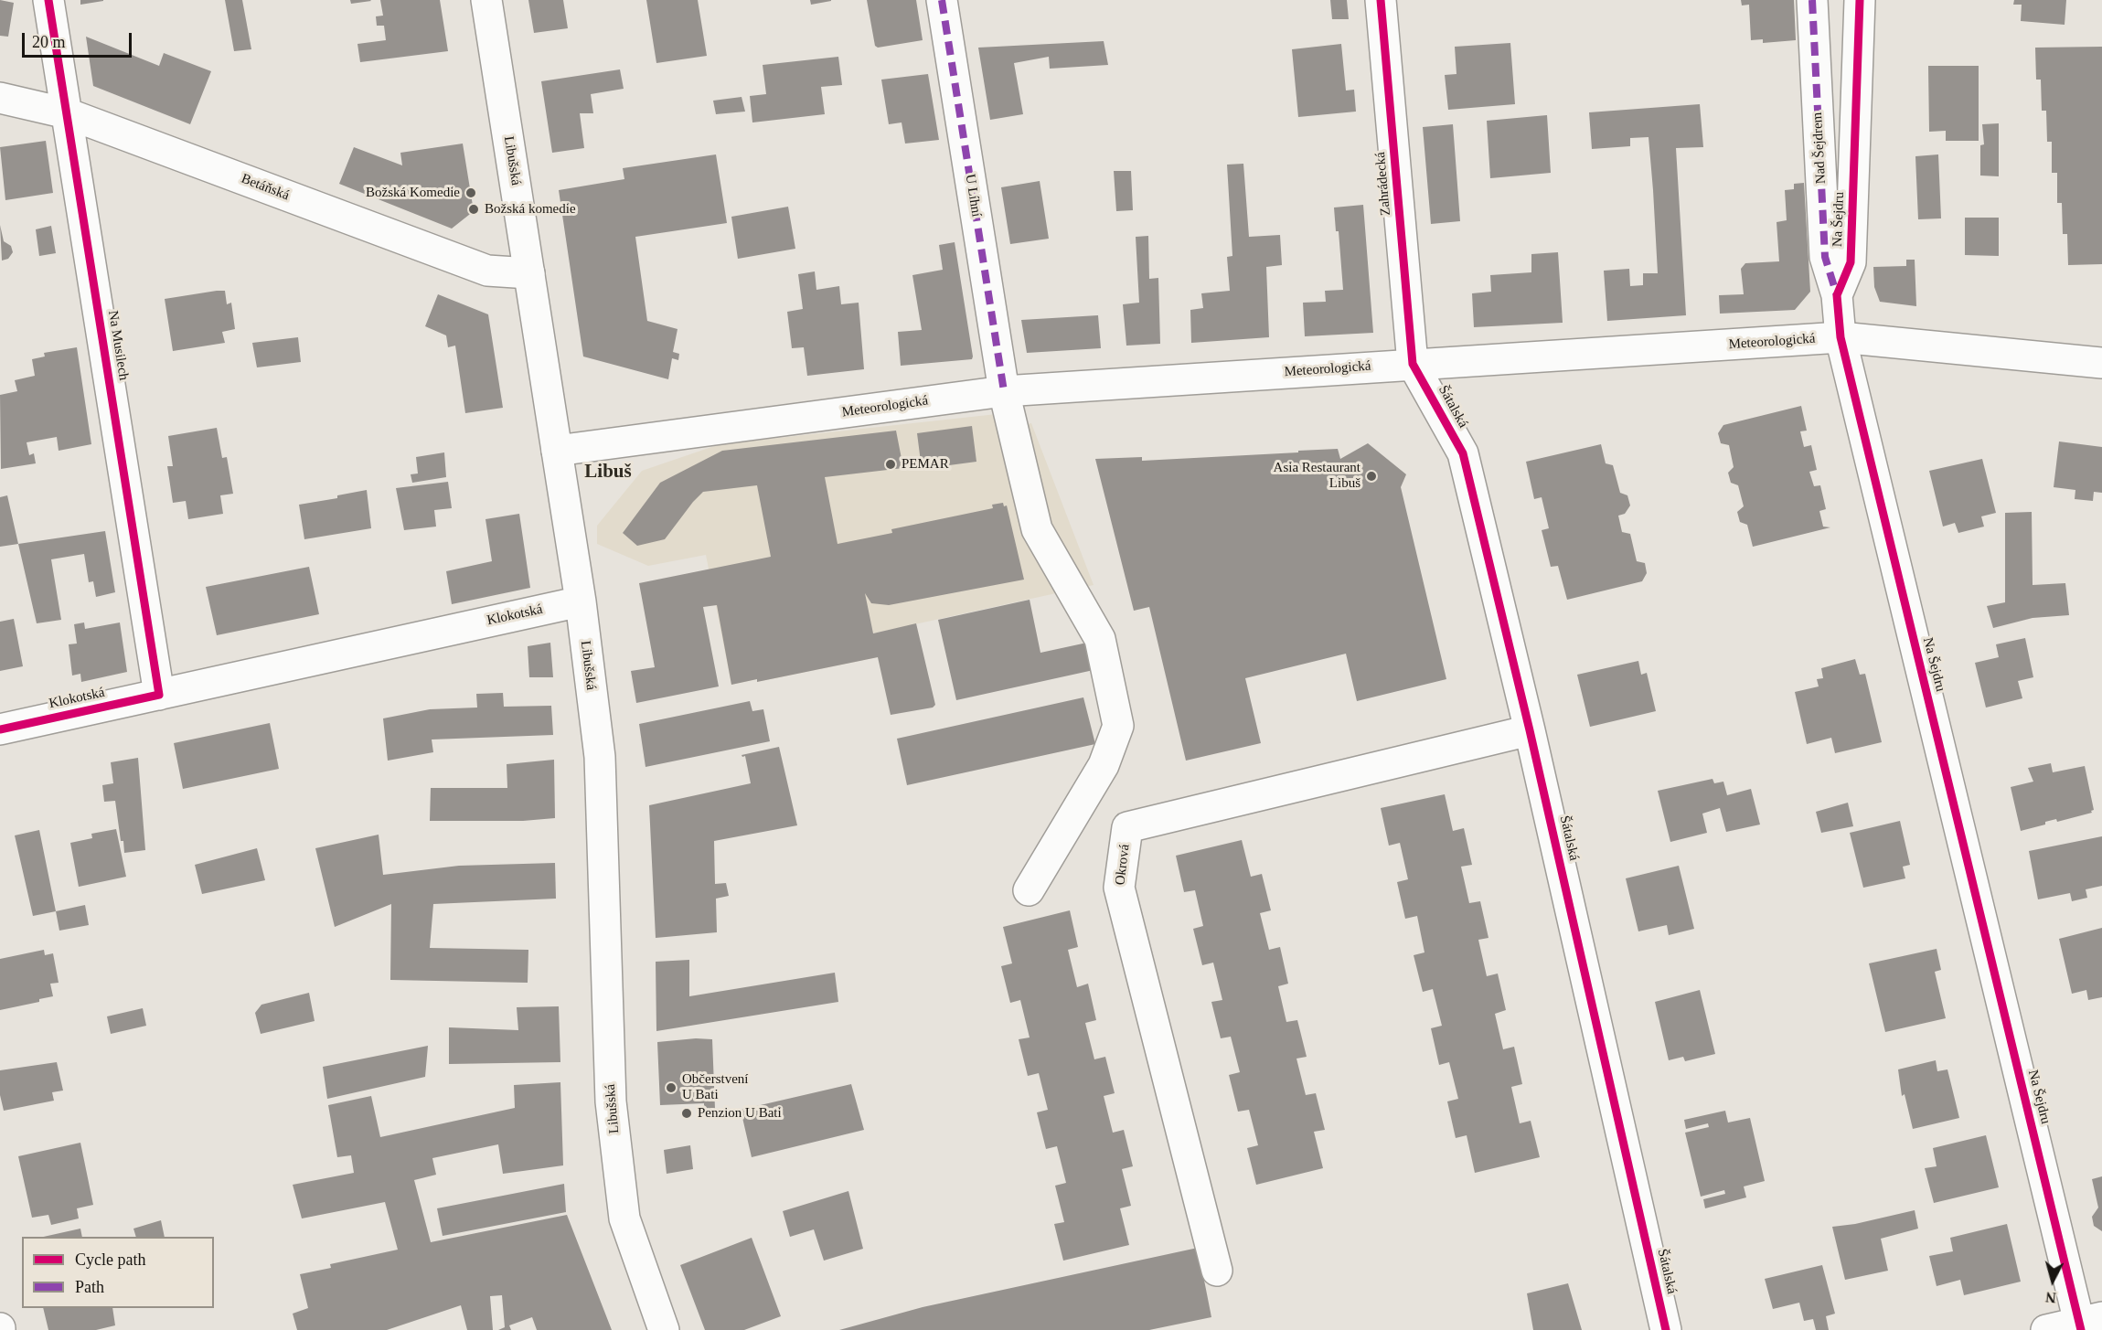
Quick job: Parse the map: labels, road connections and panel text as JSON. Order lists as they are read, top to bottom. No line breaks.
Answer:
{"streets":{"street":["Nad Šejdrem","Libušská","Zahrádecká","Betáňská","U Líhní","Na Šejdru","Meteorologická","Na Musilech","Šátalská","Klokotská","Okrová"]},"crossings":[["Nad Šejdrem","Na Šejdru"],["Libušská","Betáňská"],["Libušská","Meteorologická"],["Libušská","Klokotská"],["Zahrádecká","Meteorologická"],["Zahrádecká","Šátalská"],["Betáňská","Na Musilech"],["U Líhní","Meteorologická"],["Na Šejdru","Meteorologická"],["Meteorologická","Šátalská"],["Na Musilech","Klokotská"],["Šátalská","Okrová"]],"districts":["Libuš"],"places":["Božská Komedie","Božská komedie","PEMAR","Asia Restaurant Libuš","Občerstvení U Bati","Penzion U Bati"],"legend":["Cycle path","Path"],"scale_bar":"20 m","north":"bottom"}
